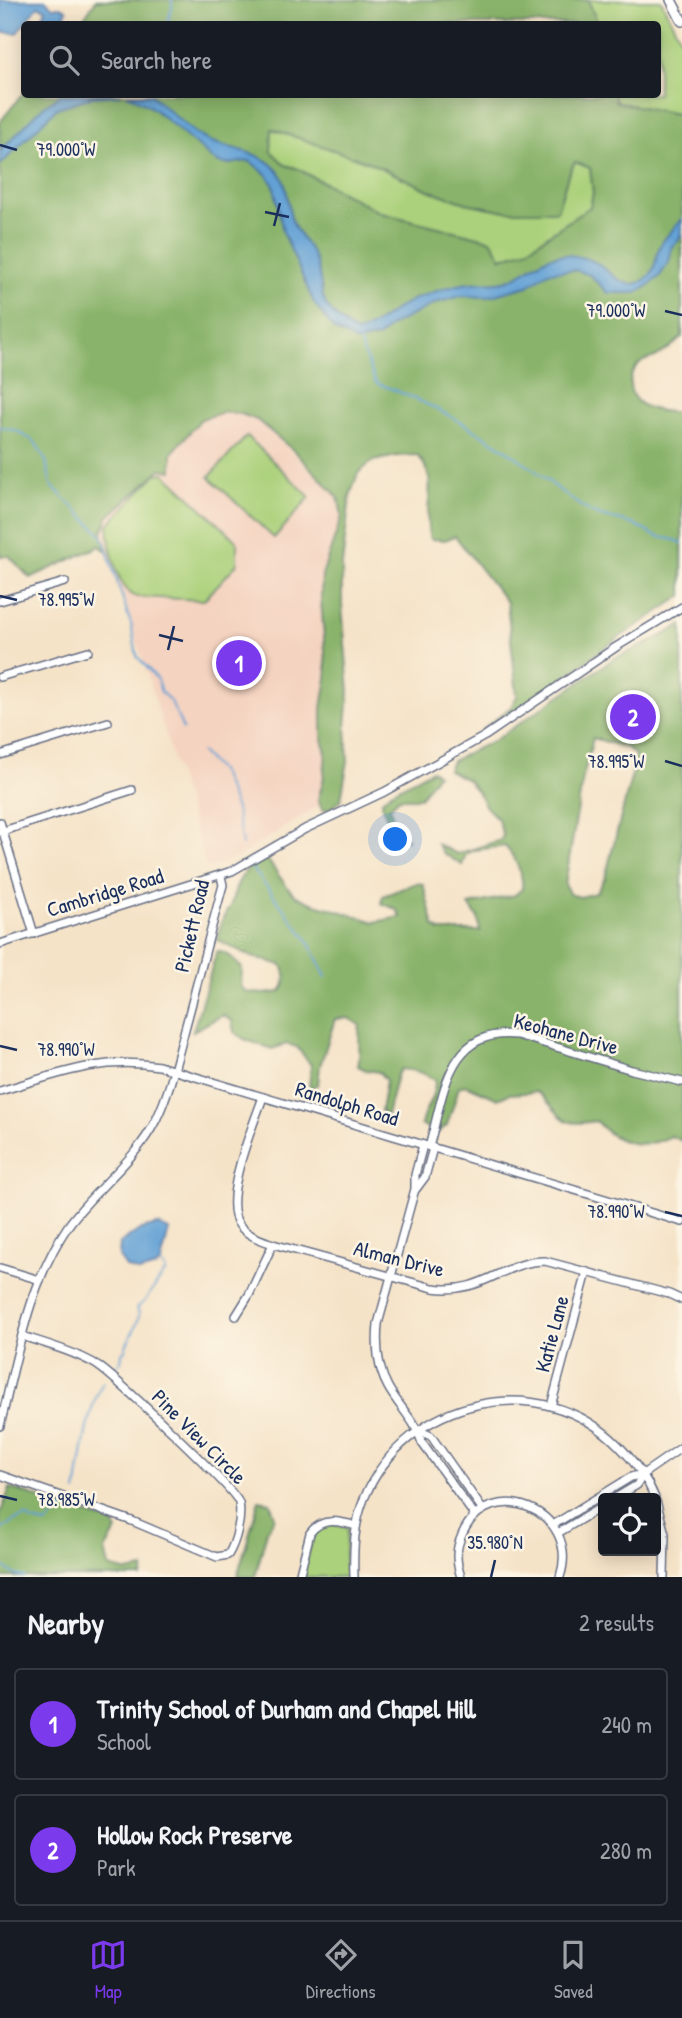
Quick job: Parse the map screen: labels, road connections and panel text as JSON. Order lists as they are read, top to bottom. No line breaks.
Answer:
{"streets":{"street":["Cambridge Road","Pickett Road","Keohane Drive","Randolph Road","Alman Drive","Katie Lane","Pine View Circle"]},"crossings":[["Cambridge Road","Pickett Road"],["Pickett Road","Randolph Road"],["Pickett Road","Pine View Circle"],["Keohane Drive","Randolph Road"],["Keohane Drive","Alman Drive"],["Randolph Road","Alman Drive"],["Alman Drive","Katie Lane"]],"page":{"search":"Search here","pins":["1","2"],"heading":["Nearby","2 results"],"list":[{"mark":"1","name":"Trinity School of Durham and Chapel Hill","note":"School","value":"240 m"},{"mark":"2","name":"Hollow Rock Preserve","note":"Park","value":"280 m"}],"nav":["Map","Directions","Saved"]},"coordinates":["79.000°W","78.995°W","78.990°W","78.985°W","35.980°N"]}
